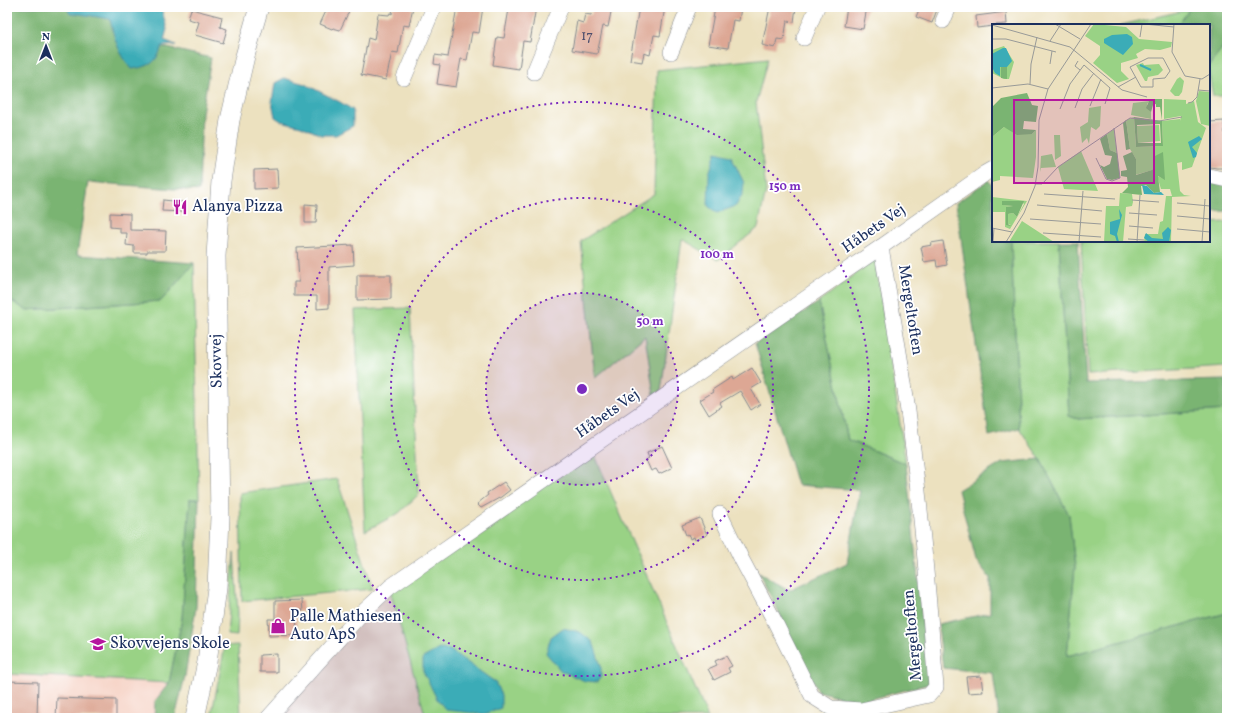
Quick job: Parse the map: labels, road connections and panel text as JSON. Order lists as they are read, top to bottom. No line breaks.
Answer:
{"streets":{"street":["Håbets Vej","Mergeltoften","Skovvej"]},"crossings":[["Håbets Vej","Mergeltoften"]],"places":{"restaurant":["Alanya Pizza"],"shop":["Palle Mathiesen Auto ApS"],"school or university":["Skovvejens Skole"]},"house_numbers":["17"],"north":"top","rings":["150 m","100 m","50 m"]}
